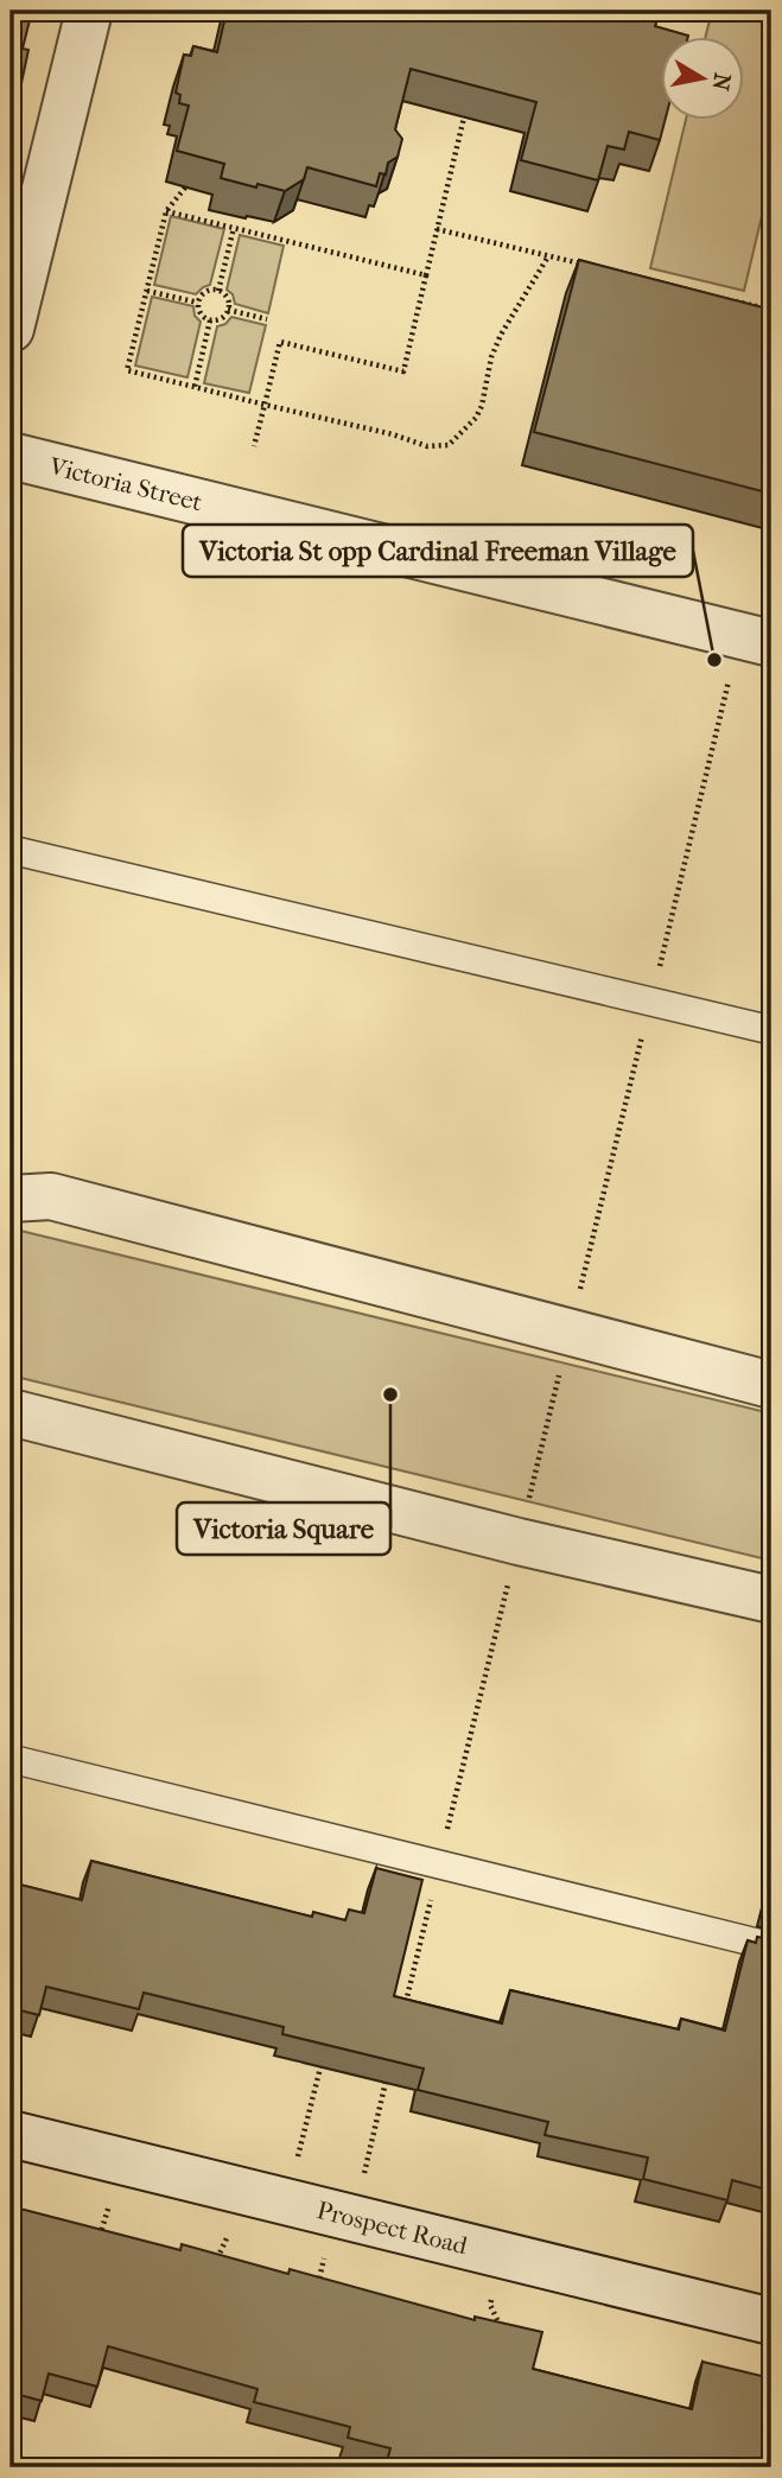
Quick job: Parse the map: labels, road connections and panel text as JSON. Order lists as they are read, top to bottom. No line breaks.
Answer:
{"streets":{"street":["Victoria Street","Prospect Road"]},"places":["Victoria St opp Cardinal Freeman Village","Victoria Square"],"north":"right"}
